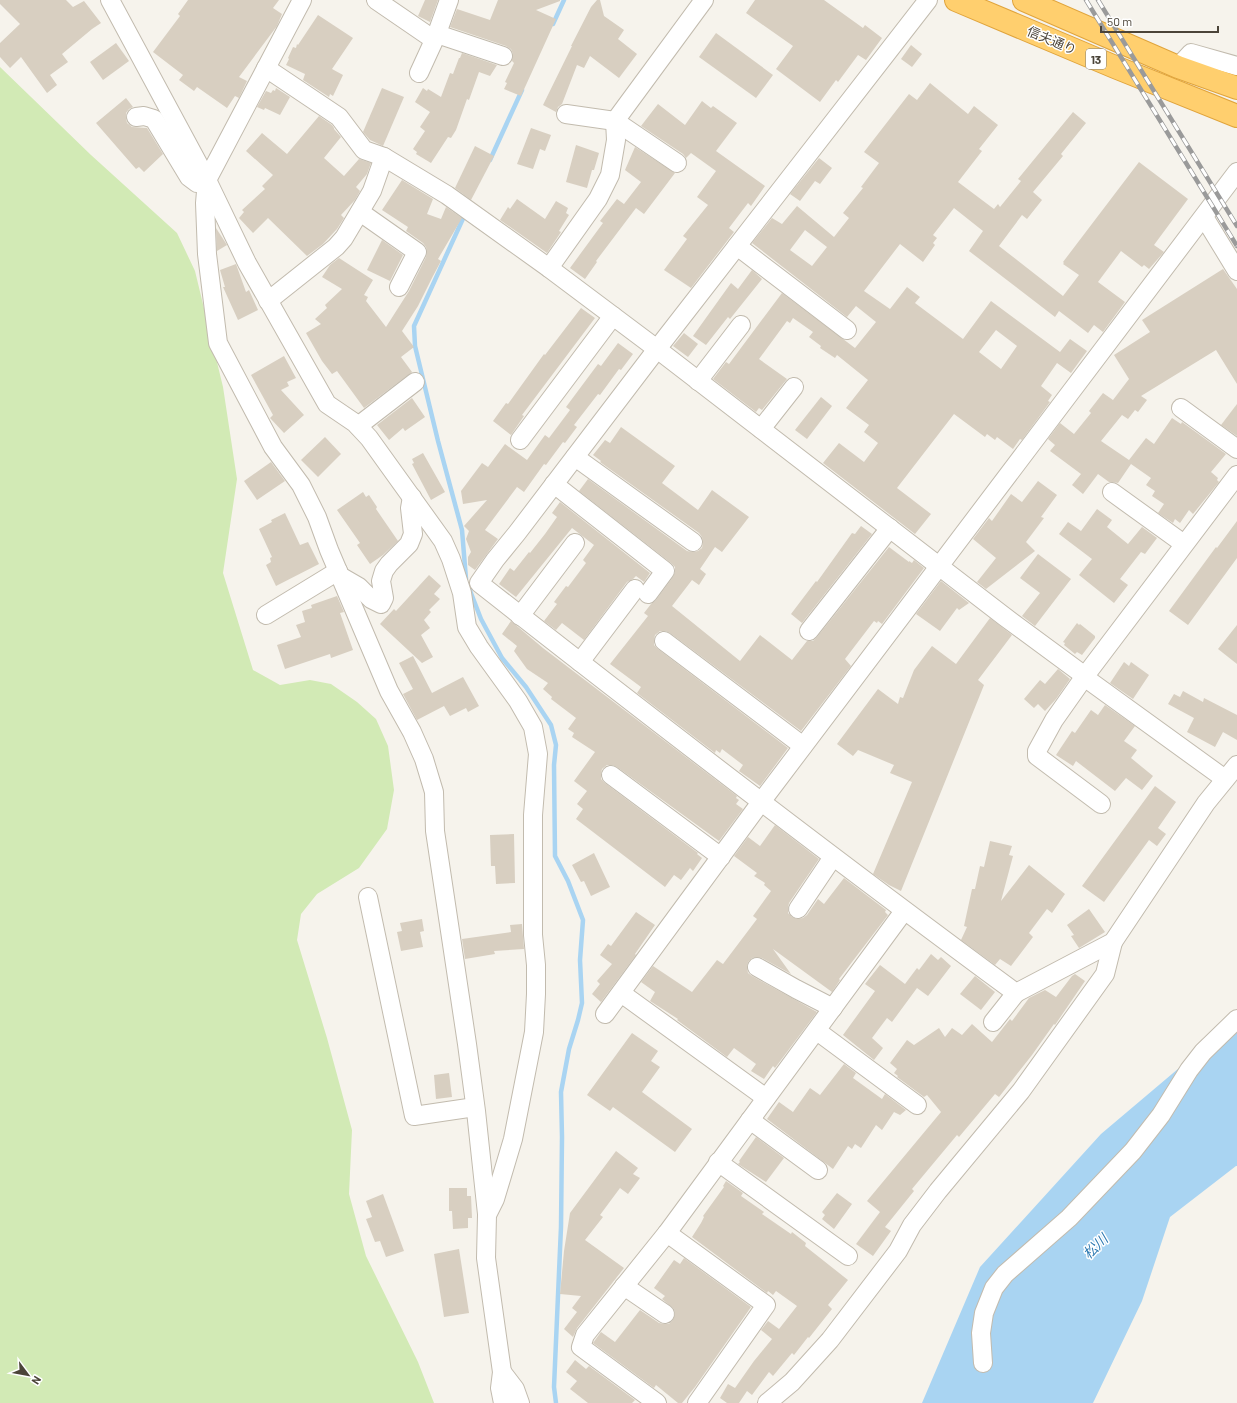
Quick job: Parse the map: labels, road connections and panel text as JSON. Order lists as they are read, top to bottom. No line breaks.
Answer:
{"streets":{"highway":["信夫通り","13"]},"water":["松川"],"scale_bar":"50 m","north":"bottom right"}
